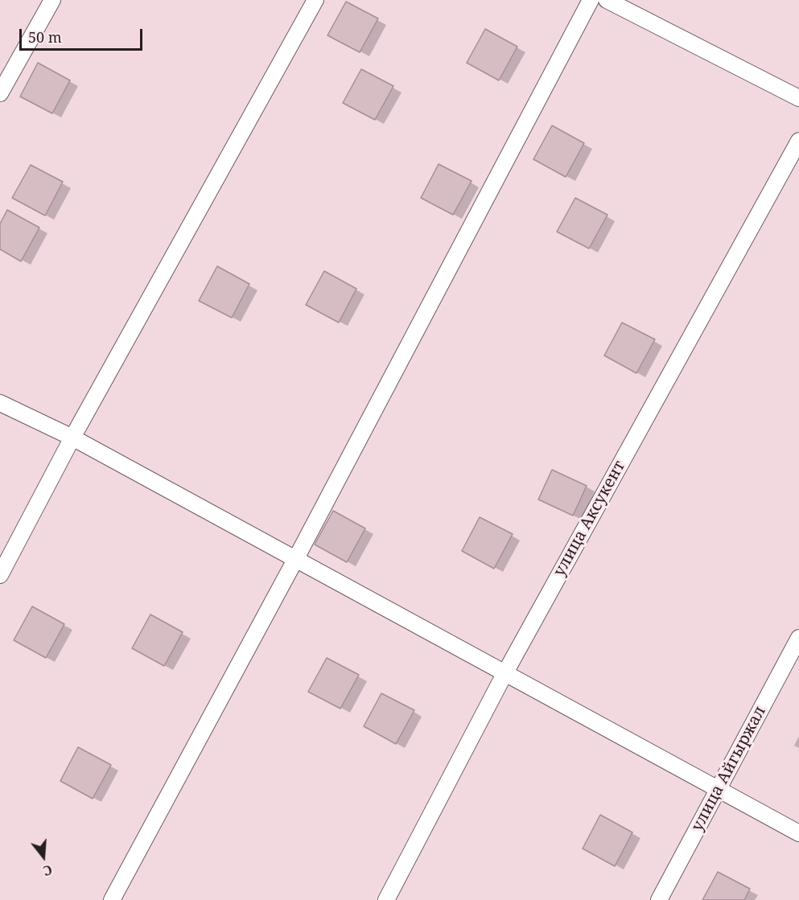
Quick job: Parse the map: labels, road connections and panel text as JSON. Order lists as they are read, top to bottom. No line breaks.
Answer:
{"streets":{"street":["улица Аксукент","улица Айгыржал"]},"scale_bar":"50 m","north":"bottom"}
